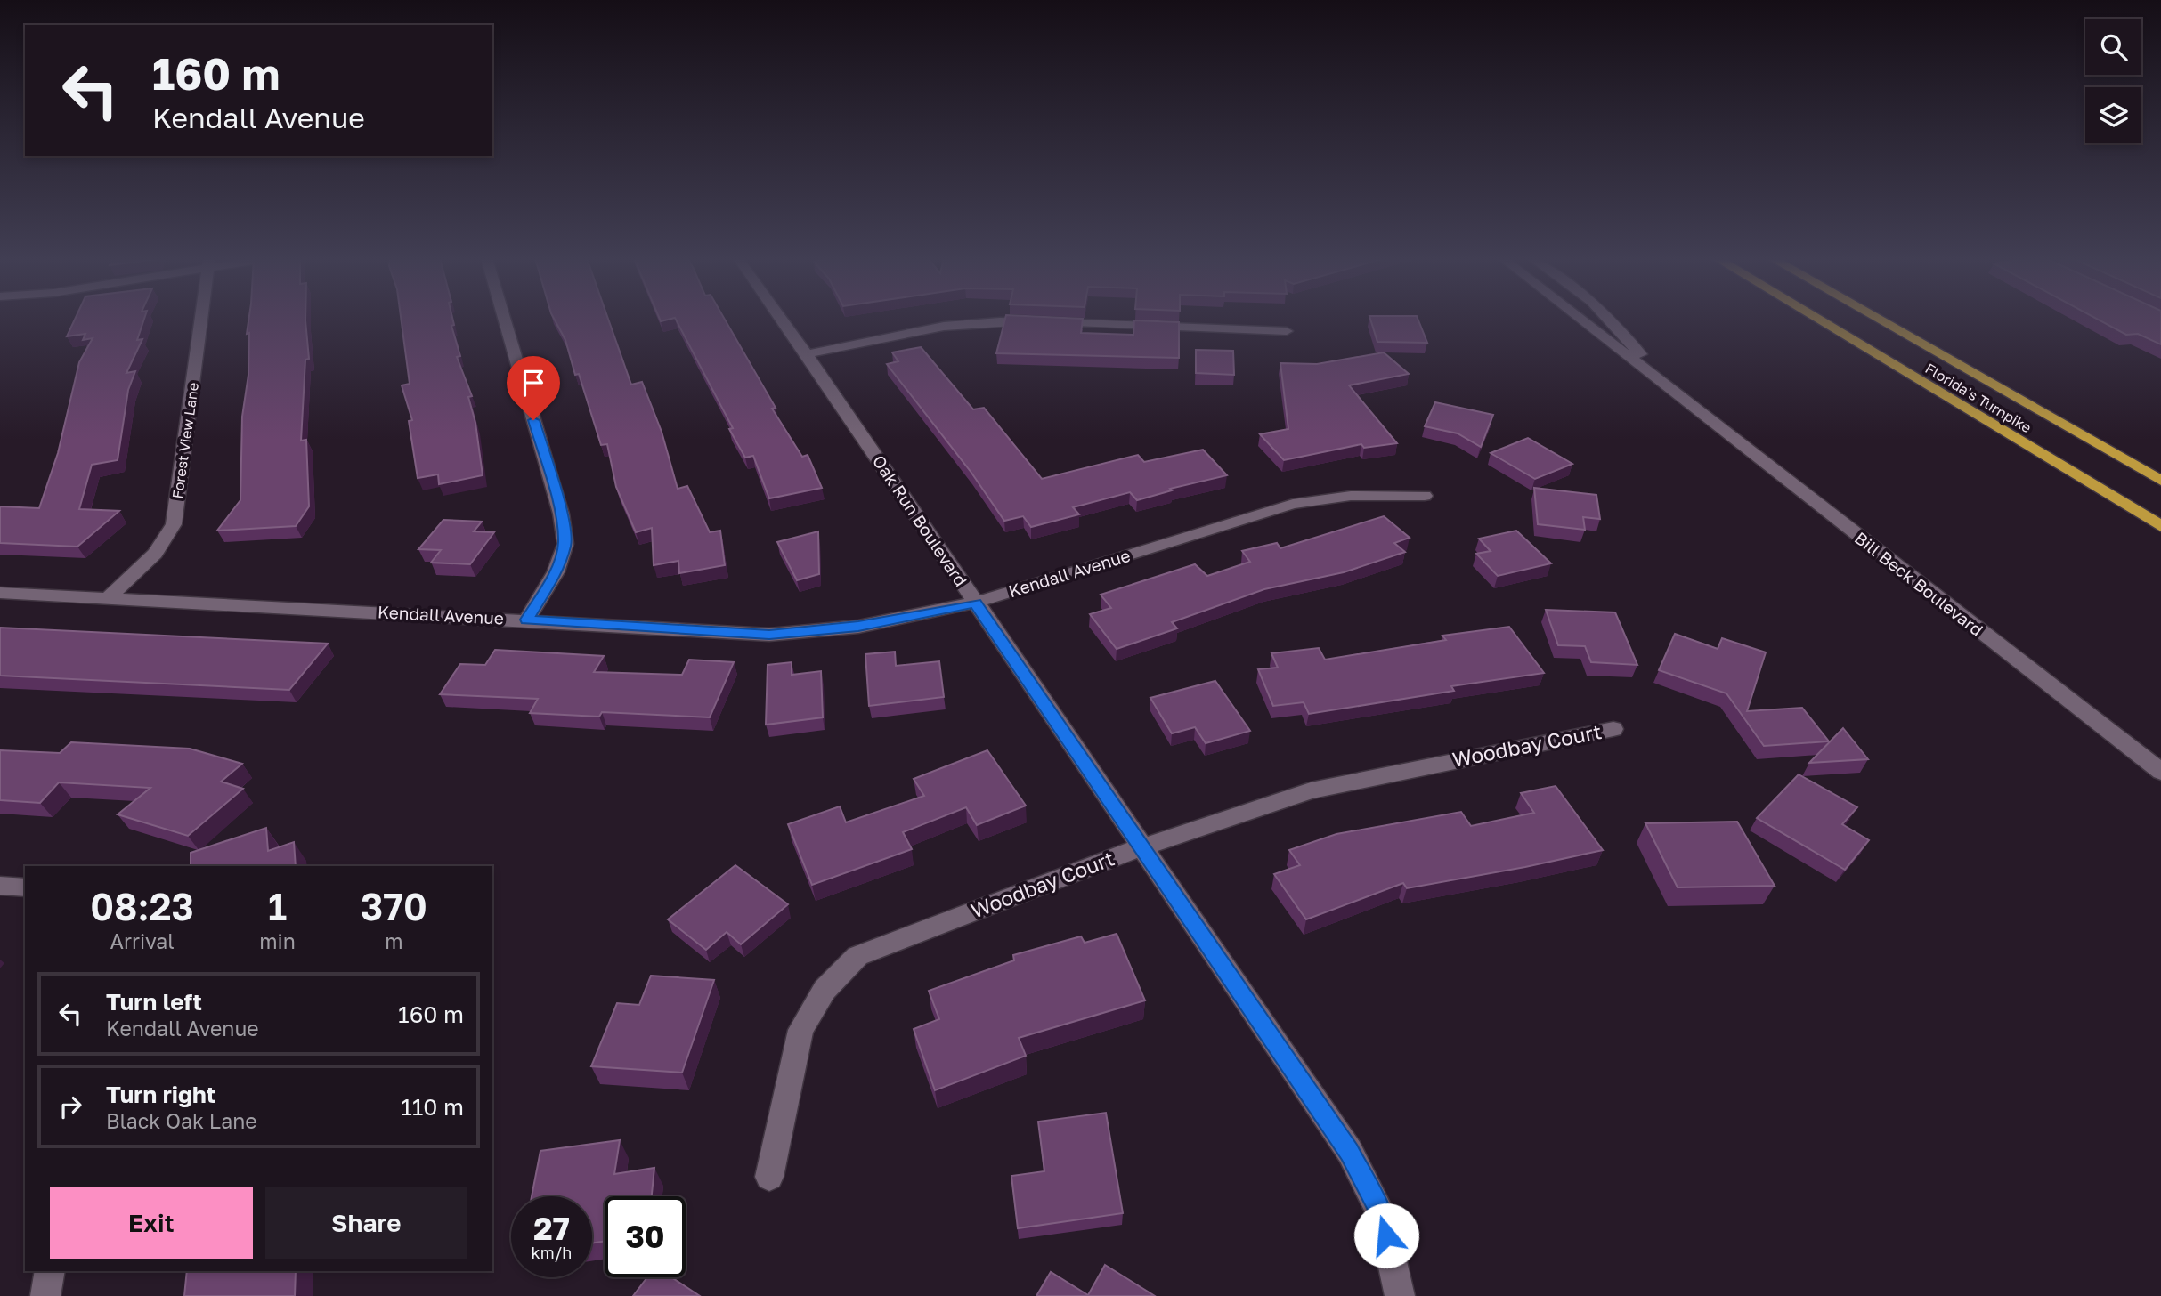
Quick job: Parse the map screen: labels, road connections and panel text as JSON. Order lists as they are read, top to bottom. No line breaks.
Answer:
{"streets":{"highway":["Florida's Turnpike"],"street":["Forest View Lane","Oak Run Boulevard","Kendall Avenue","Bill Beck Boulevard","Woodbay Court"]},"crossings":[["Forest View Lane","Kendall Avenue"],["Oak Run Boulevard","Kendall Avenue"],["Oak Run Boulevard","Woodbay Court"]],"page":{"turn":["160 m","Kendall Avenue"],"eta":["08:23","Arrival","1","min","370","m"],"list":[{"name":"Turn left","note":"Kendall Avenue","value":"160 m"},{"name":"Turn right","note":"Black Oak Lane","value":"110 m"}],"buttons":["Exit","Share"],"speed":"27 km/h","limit":"30"}}
